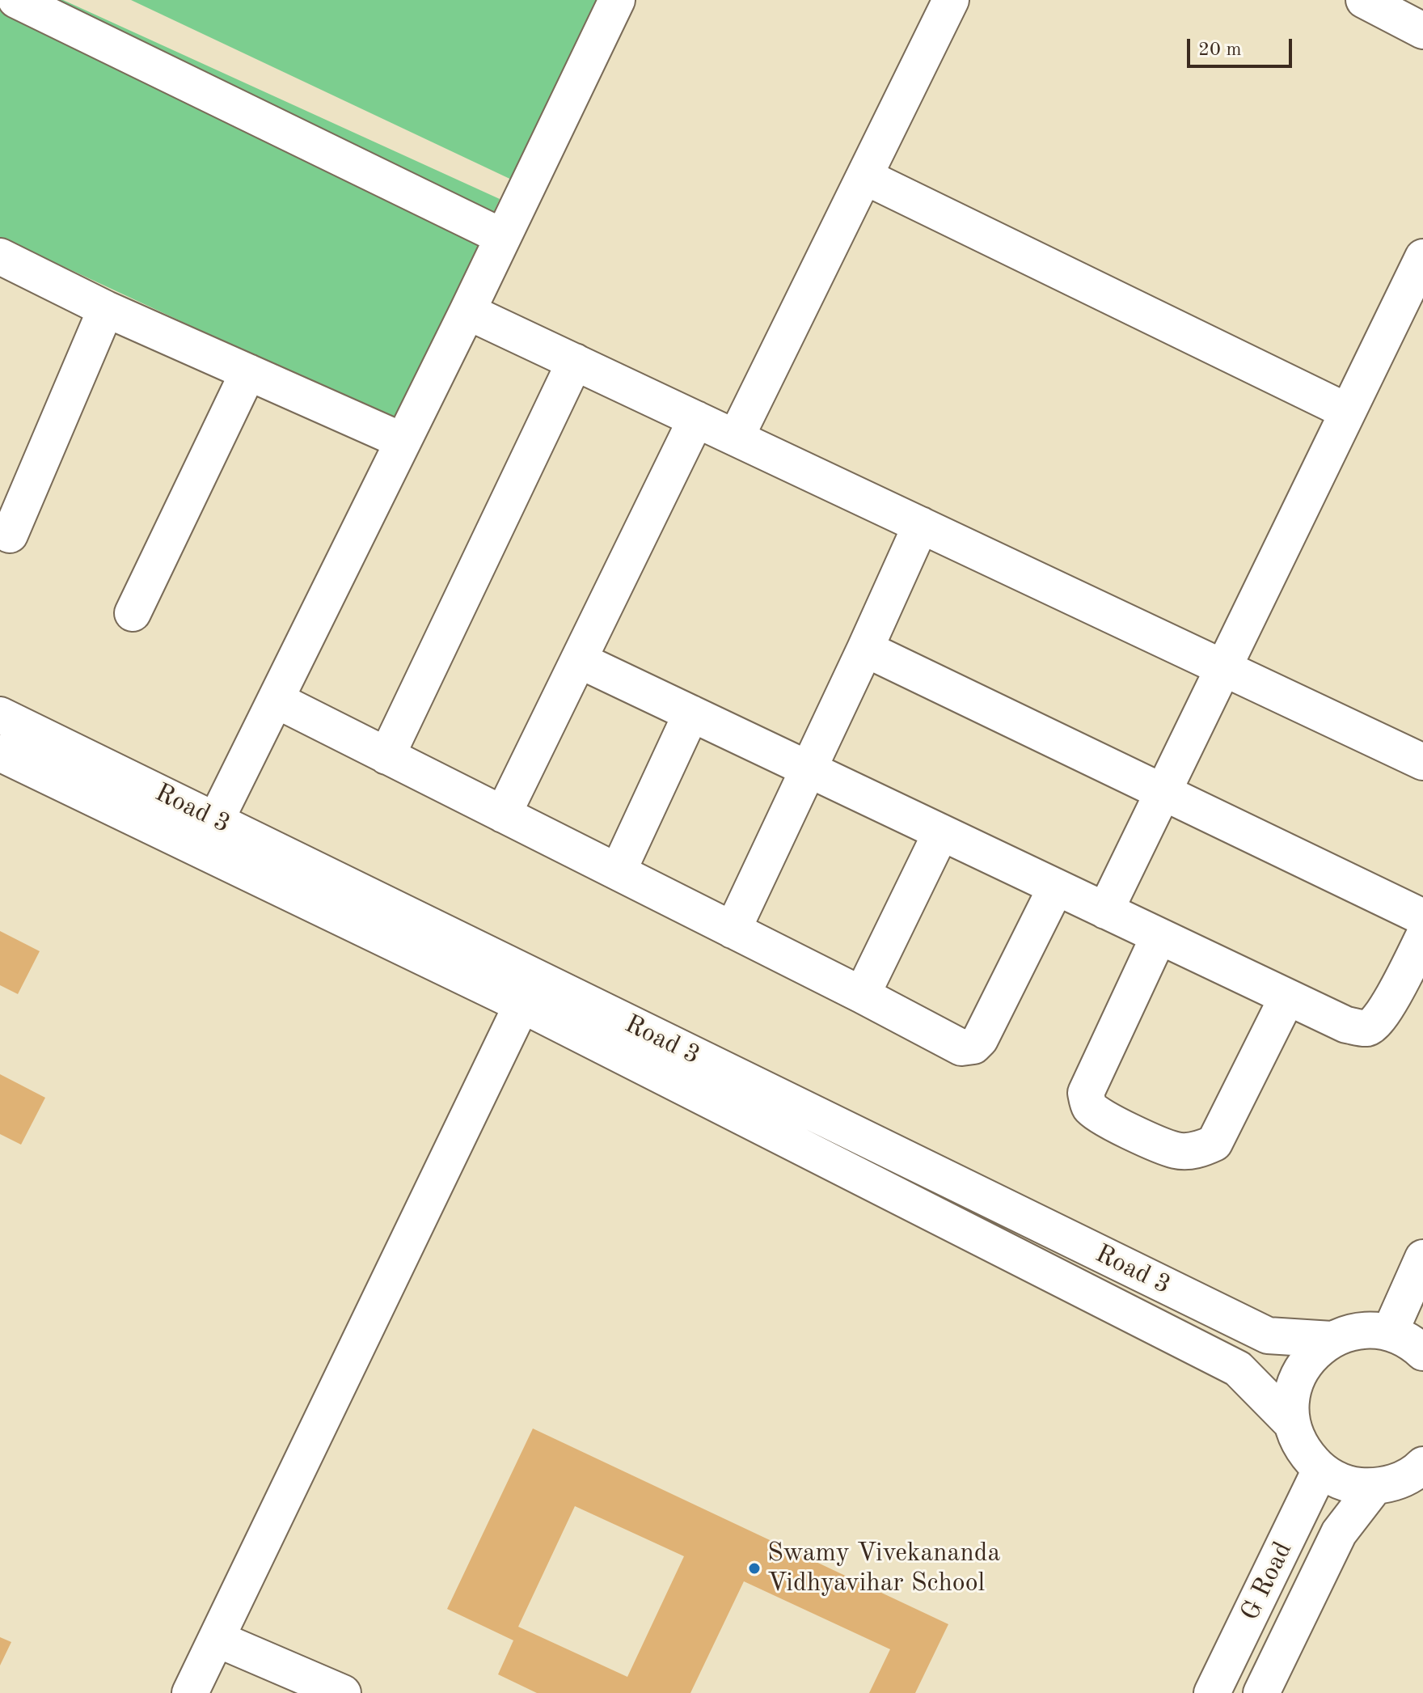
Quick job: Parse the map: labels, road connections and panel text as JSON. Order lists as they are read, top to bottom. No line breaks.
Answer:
{"streets":{"street":["Road 3","G Road"]},"places":["Swamy Vivekananda Vidhyavihar School"],"scale_bar":"20 m"}
